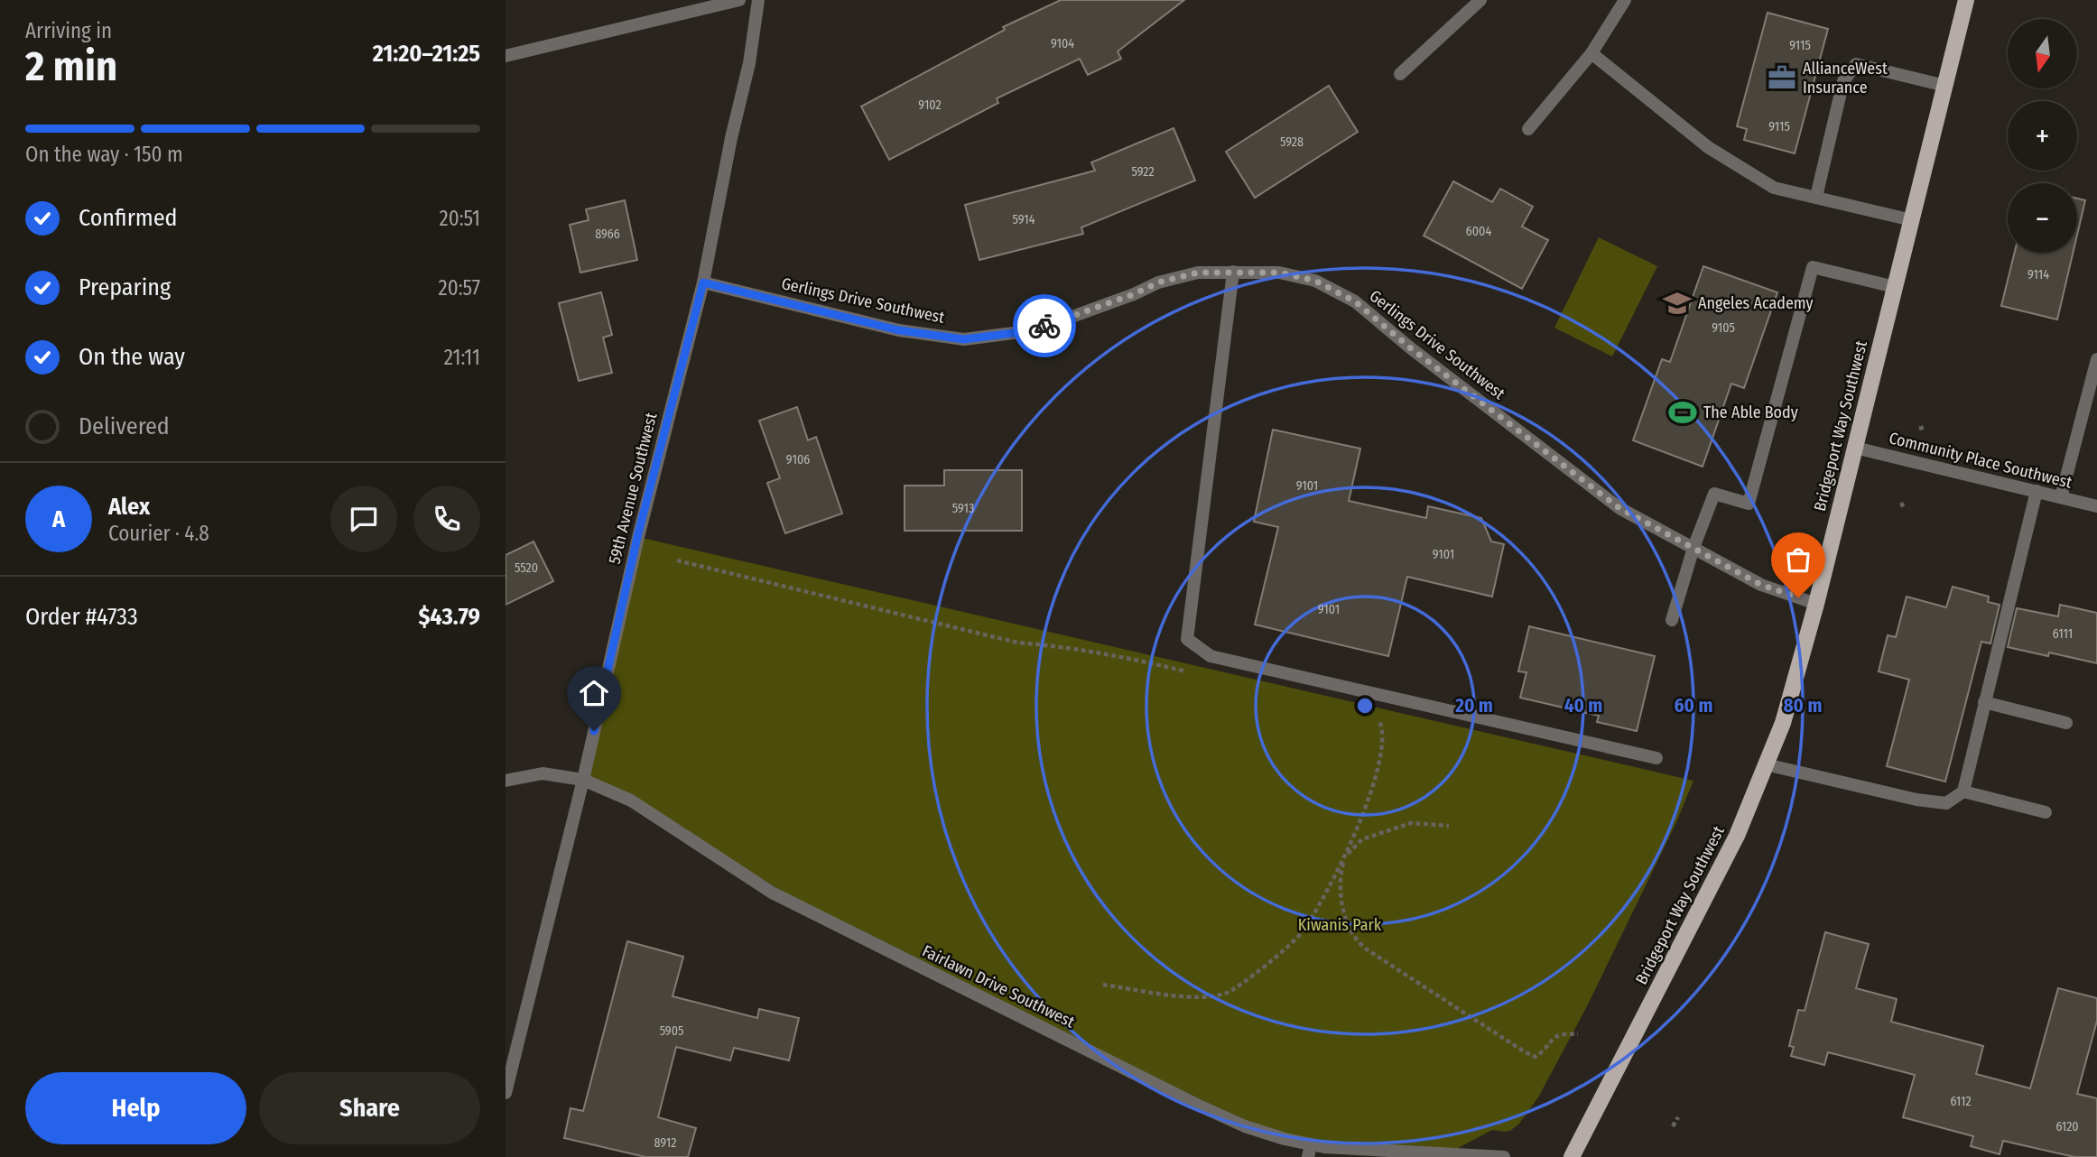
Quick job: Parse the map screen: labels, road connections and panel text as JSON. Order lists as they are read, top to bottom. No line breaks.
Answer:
{"streets":{"main road":["Bridgeport Way Southwest"],"street":["Gerlings Drive Southwest","Community Place Southwest","59th Avenue Southwest","Fairlawn Drive Southwest"]},"crossings":[["Gerlings Drive Southwest","Bridgeport Way Southwest"],["Gerlings Drive Southwest","59th Avenue Southwest"],["Bridgeport Way Southwest","Community Place Southwest"],["59th Avenue Southwest","Fairlawn Drive Southwest"]],"parks":["Kiwanis Park"],"places":{"office":["AllianceWest Insurance"],"school or university":["Angeles Academy"],"sports":["The Able Body"]},"house_numbers":["9104","9115","9102","9115","5928","5922","5914","6004","8966","9114","9105","9106","9101","5913","9101","5520","9101","6111","5905","6112","6120","8912"],"north":"bottom","page":{"heading":["2 min","Arriving in","21:20–21:25"],"panel":["Alex","Courier · 4.8","Order #4733","$43.79"],"map_buttons":["+","−"],"bar":"On the way · 150 m","list":[["Confirmed","20:51"],["Preparing","20:57"],["On the way","21:11"],"Delivered"],"round":"A","buttons":["Help","Share"]},"rings":["20 m","40 m","60 m","80 m"]}
